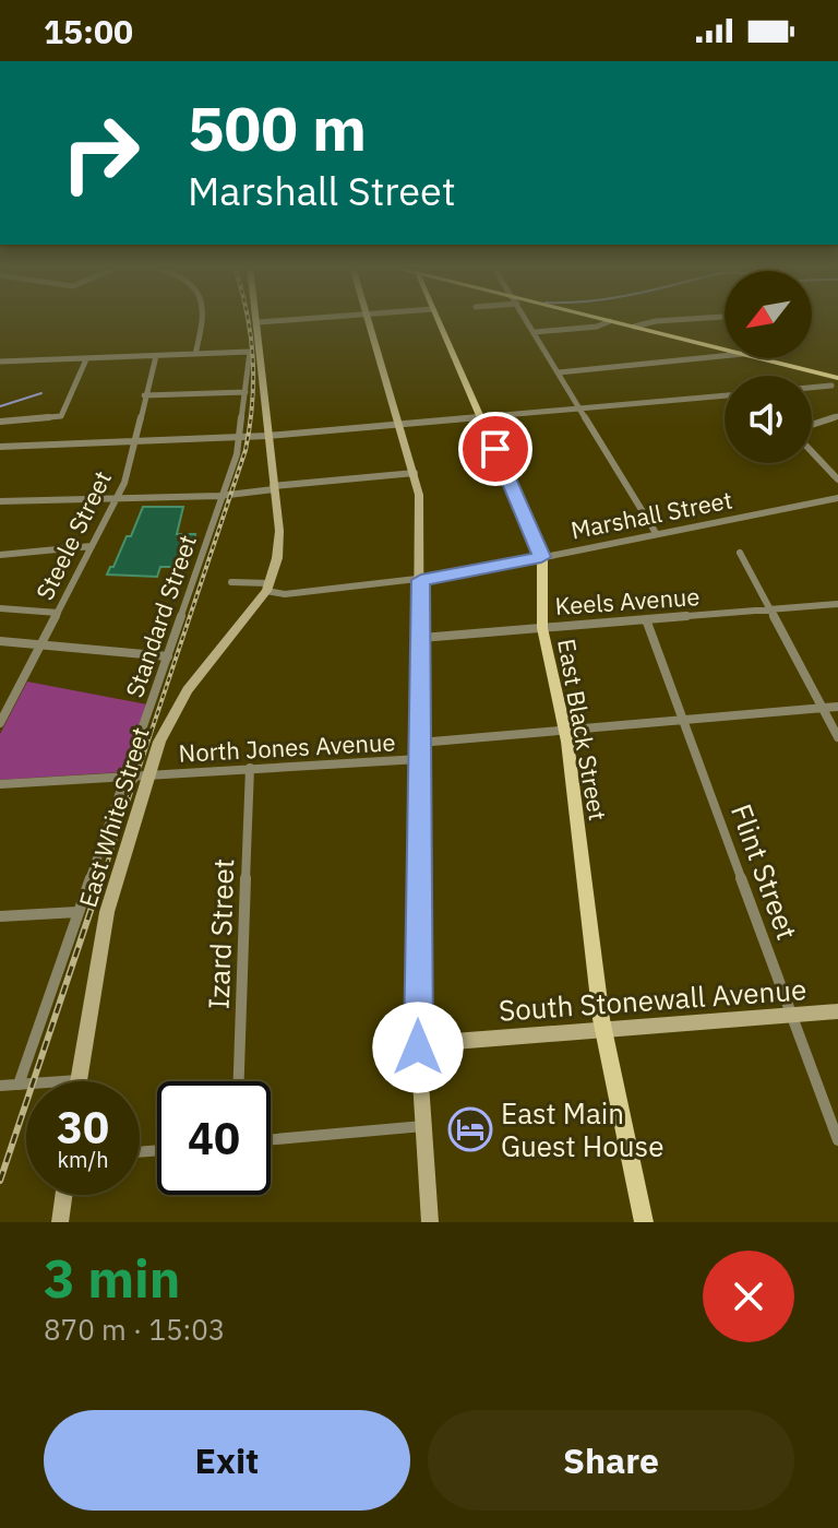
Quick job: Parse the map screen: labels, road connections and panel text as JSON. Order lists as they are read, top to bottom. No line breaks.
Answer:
{"streets":{"main road":["East Black Street"],"street":["Marshall Street","Steele Street","Keels Avenue","Standard Street","North Jones Avenue","East White Street","Flint Street","Izard Street","South Stonewall Avenue"]},"crossings":[["Marshall Street","East Black Street"],["Marshall Street","East White Street"],["Keels Avenue","East Black Street"],["Keels Avenue","Flint Street"],["Standard Street","North Jones Avenue"],["East Black Street","South Stonewall Avenue"],["North Jones Avenue","East White Street"],["North Jones Avenue","Izard Street"],["Flint Street","South Stonewall Avenue"]],"places":{"hotel":["East Main Guest House"]},"north":"bottom left","page":{"status":"15:00","turn":["500 m","Marshall Street"],"speed":"30 km/h","limit":"40","heading":["3 min","870 m · 15:03"],"buttons":["Exit","Share"]}}
